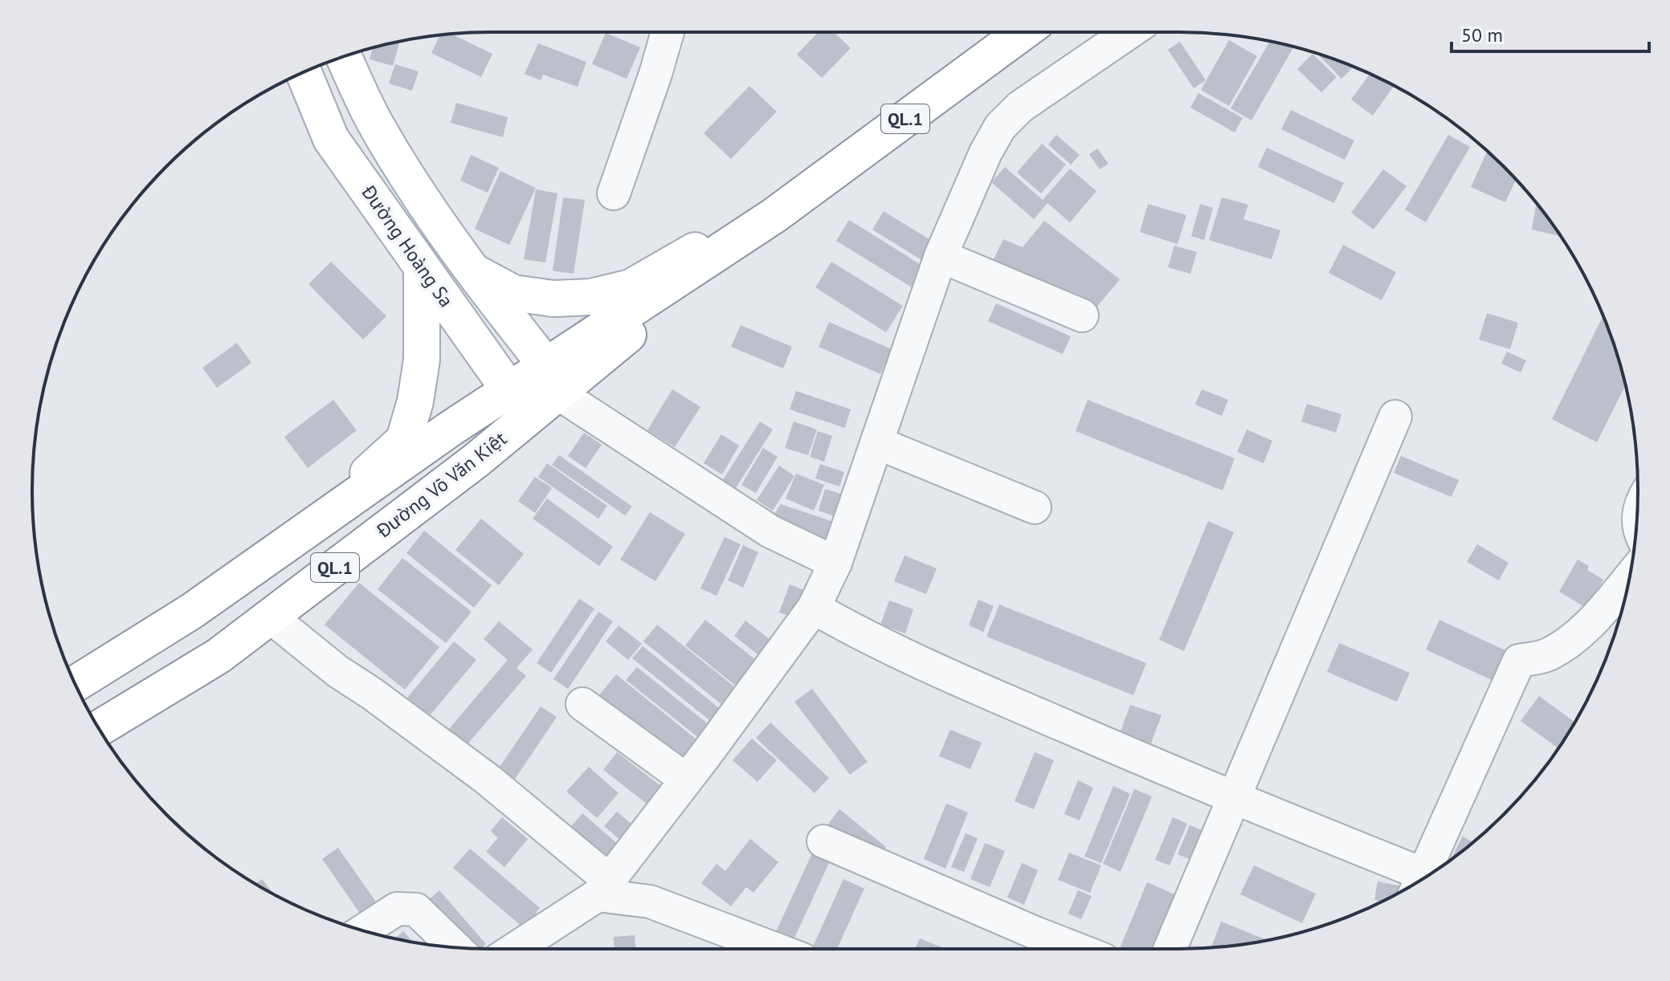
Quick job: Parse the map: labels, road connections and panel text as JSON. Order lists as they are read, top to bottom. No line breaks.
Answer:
{"streets":{"main road":["QL.1","Đường Hoàng Sa","Đường Võ Văn Kiệt"]},"crossings":[["Đường Hoàng Sa","Đường Võ Văn Kiệt"]],"scale_bar":"50 m"}
